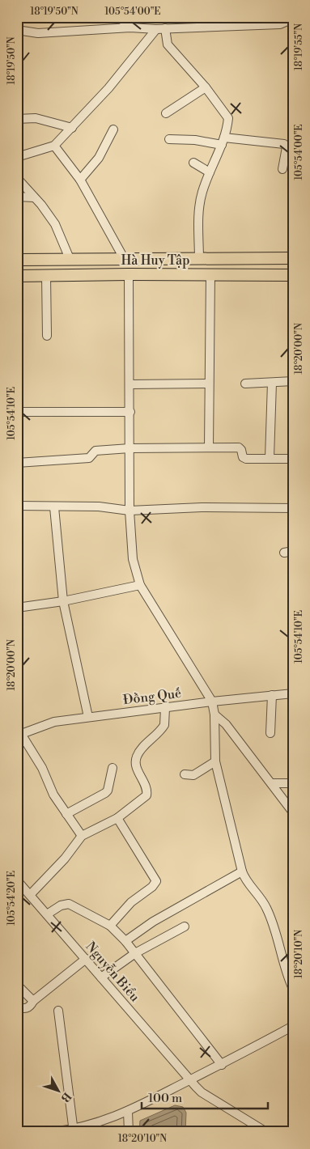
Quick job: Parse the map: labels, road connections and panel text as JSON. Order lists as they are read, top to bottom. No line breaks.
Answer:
{"streets":{"main road":["Hà Huy Tập"],"street":["Đồng Quế","Nguyễn Biểu"]},"scale_bar":"100 m","north":"bottom right","coordinates":["18°19'50\"N","105°54'00\"E","18°19'55\"N","18°20'00\"N","105°54'10\"E","105°54'20\"E","18°20'10\"N"]}
